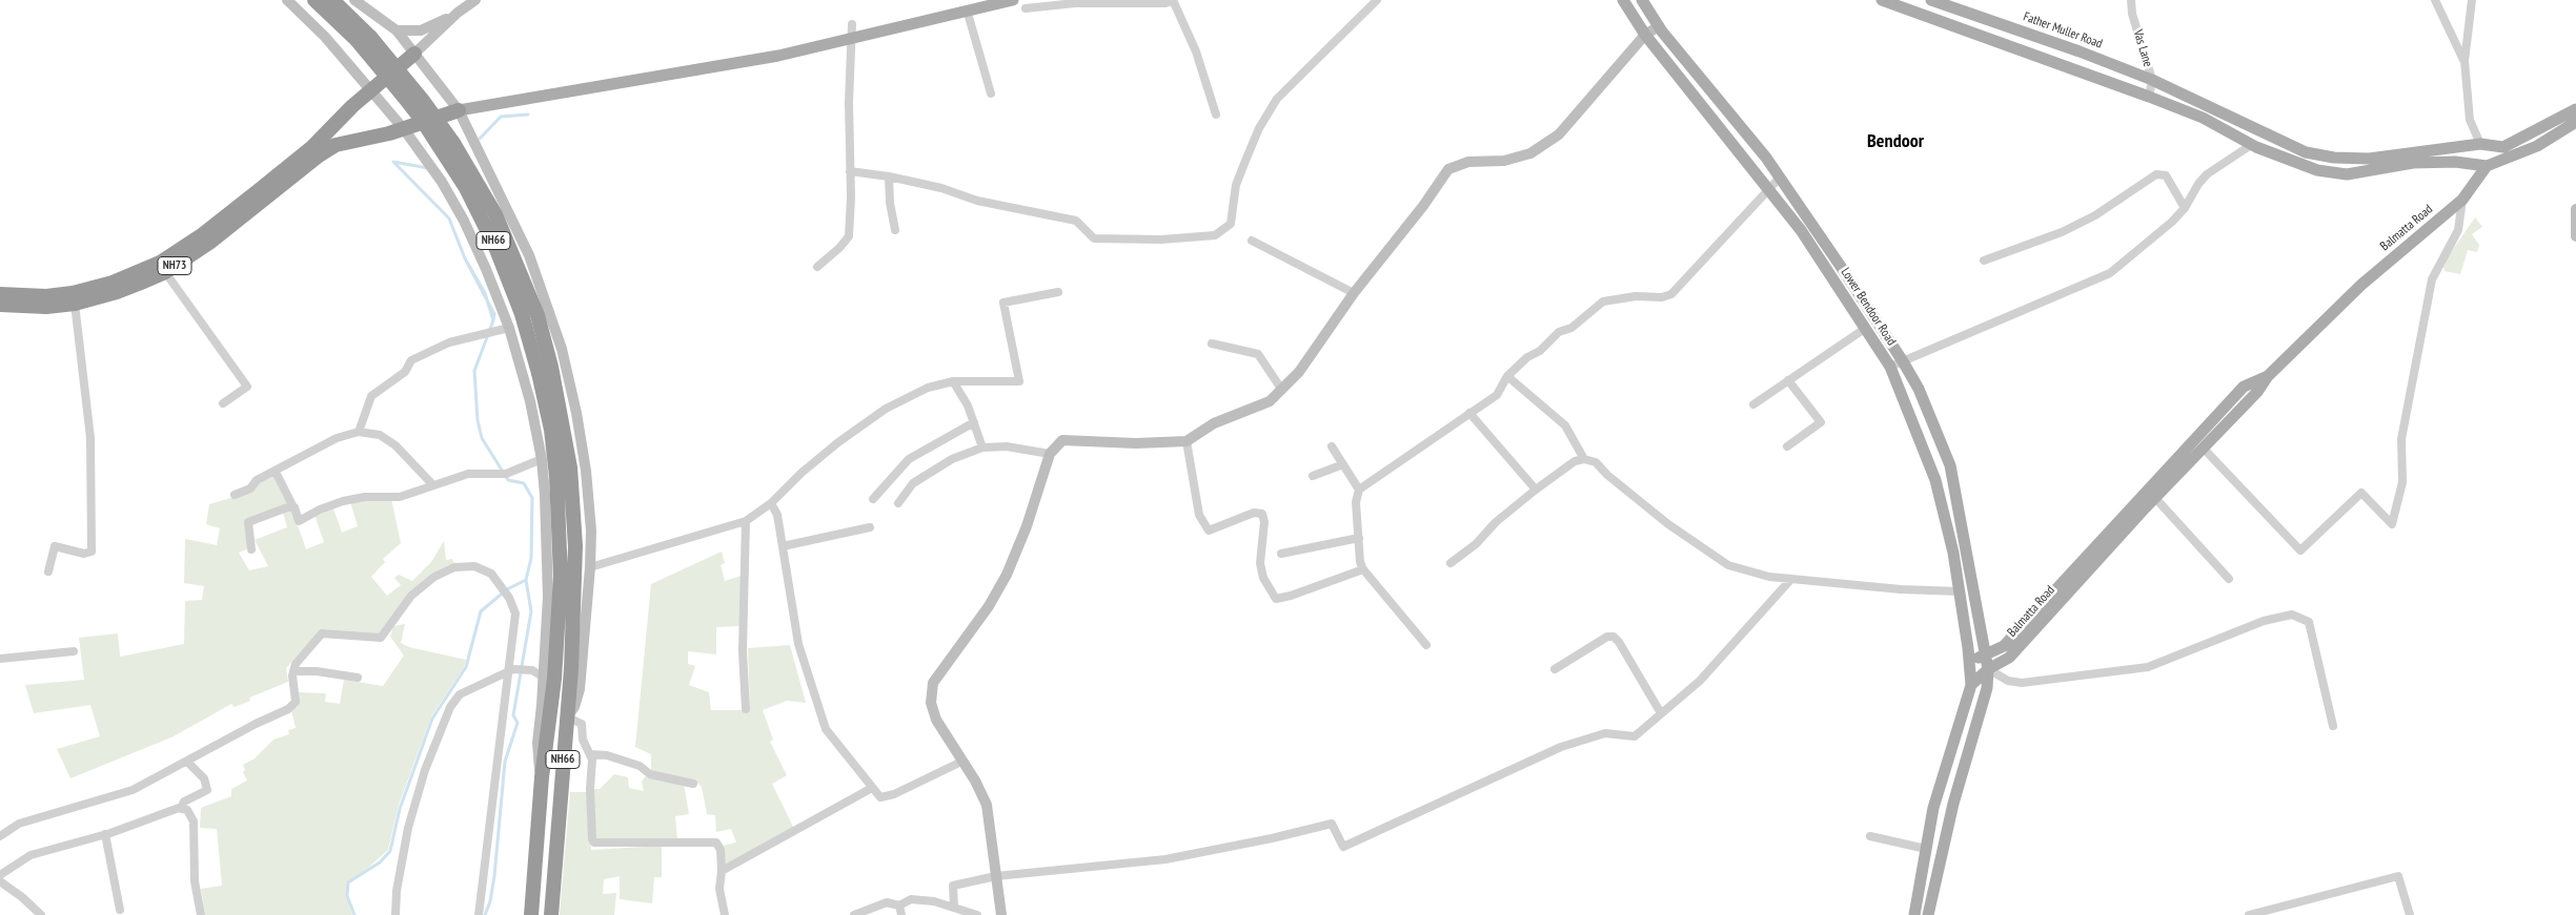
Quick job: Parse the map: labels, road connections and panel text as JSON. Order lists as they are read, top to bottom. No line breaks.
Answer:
{"streets":{"highway":["NH66","NH73"],"main road":["Father Muller Road","Balmatta Road","Lower Bendoor Road"],"street":["Vas Lane"]},"crossings":[["Father Muller Road","Vas Lane"],["Balmatta Road","Lower Bendoor Road"]],"districts":["Bendoor"]}
